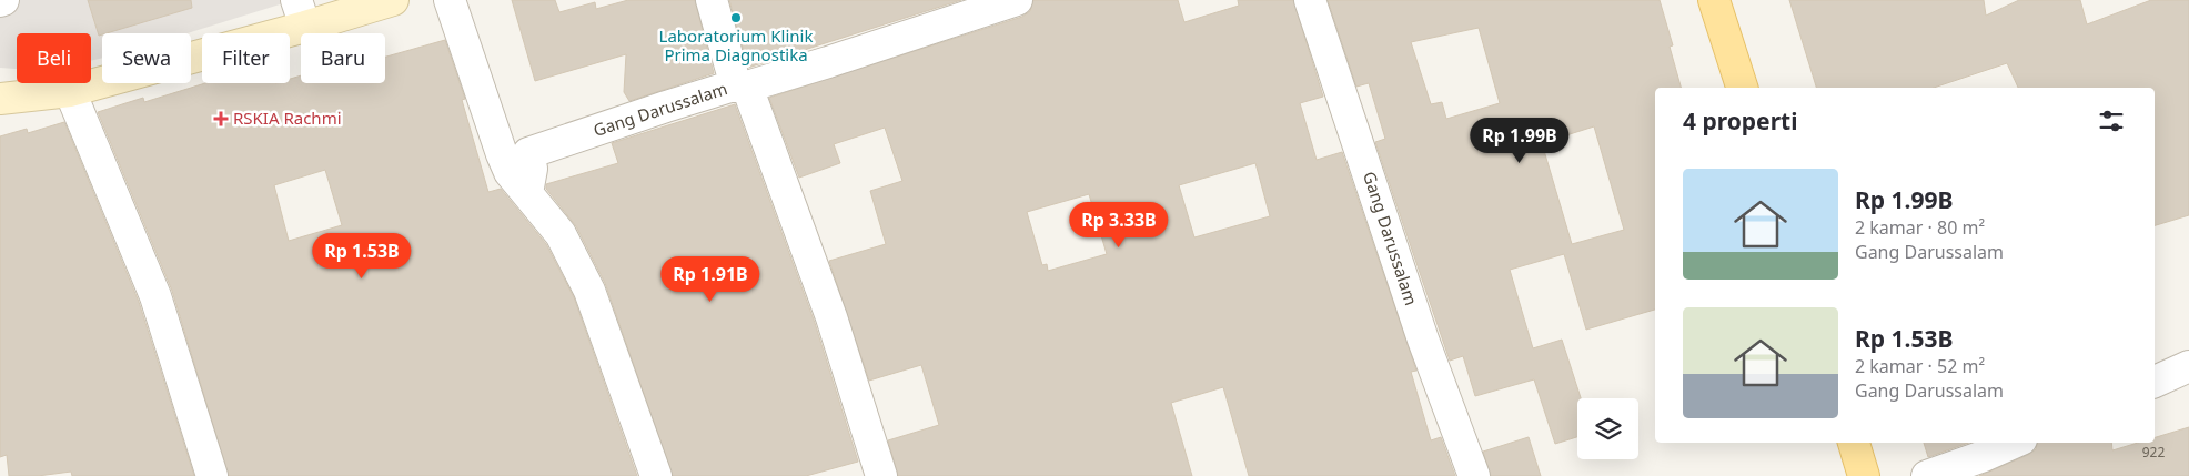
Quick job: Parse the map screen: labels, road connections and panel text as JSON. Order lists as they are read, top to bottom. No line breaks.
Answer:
{"streets":{"street":["Gang Darussalam"]},"places":{"other":["Laboratorium Klinik Prima Diagnostika"],"health":["RSKIA Rachmi"]},"house_numbers":["922"],"page":{"chip":["Beli","Sewa","Filter","Baru"],"heading":"4 properti","price":["Rp 1.99B","Rp 3.33B","Rp 1.53B","Rp 1.91B"],"list":[{"name":"Rp 1.99B","note":"2 kamar · 80 m² · Gang Darussalam"},{"name":"Rp 1.53B","note":"2 kamar · 52 m² · Gang Darussalam"}]}}
